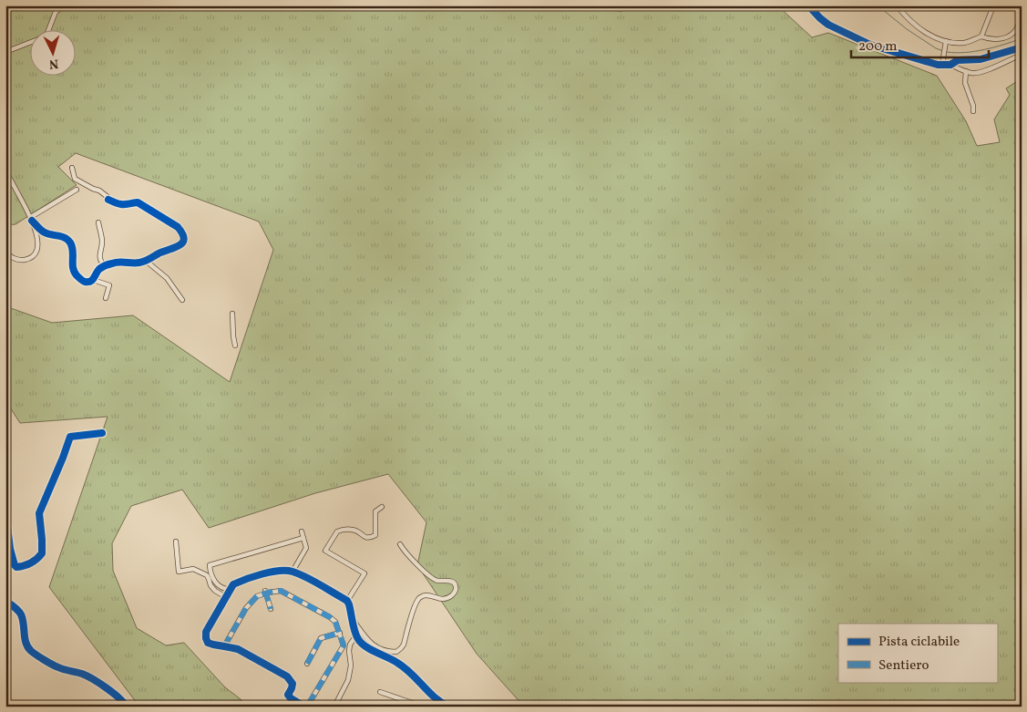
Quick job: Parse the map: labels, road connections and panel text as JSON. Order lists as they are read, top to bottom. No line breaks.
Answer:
{"legend":["Pista ciclabile","Sentiero"],"scale_bar":"200 m","north":"bottom"}
